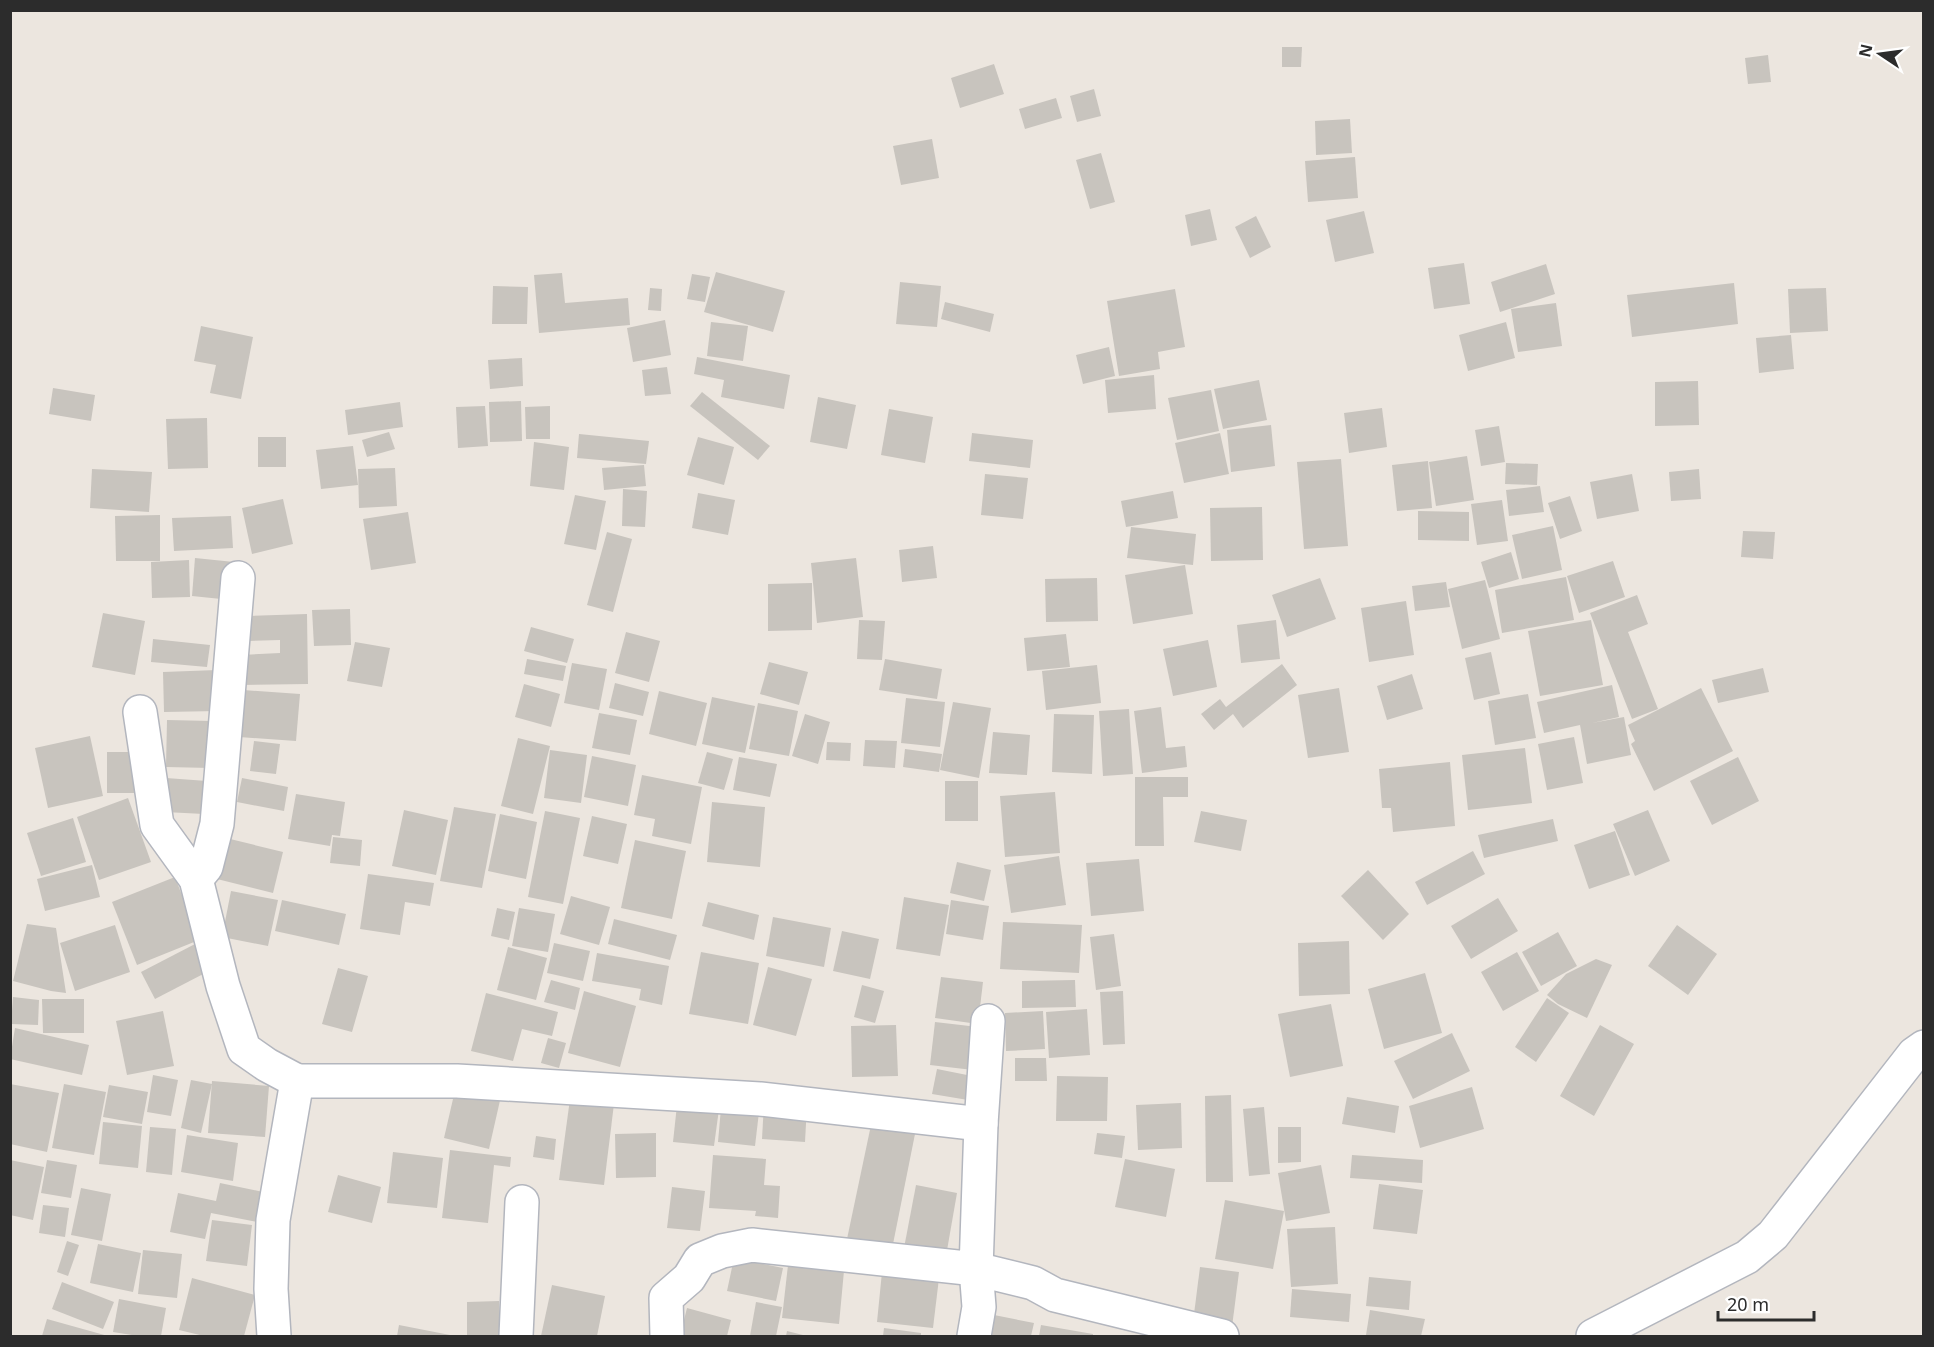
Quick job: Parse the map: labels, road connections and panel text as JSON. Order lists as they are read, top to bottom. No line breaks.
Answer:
{"scale_bar":"20 m","north":"left"}
